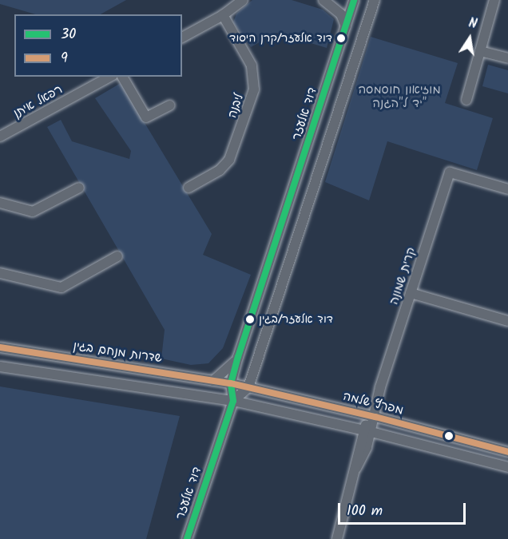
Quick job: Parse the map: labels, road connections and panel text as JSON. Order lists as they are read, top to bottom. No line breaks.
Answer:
{"streets":{"street":["רפאל איתן","ליבנה","דוד אלעזר","קרית שמונה","שדרות מנחם בגין","מפרץ שלמה"]},"crossings":[["דוד אלעזר","שדרות מנחם בגין"],["דוד אלעזר","מפרץ שלמה"],["קרית שמונה","מפרץ שלמה"],["שדרות מנחם בגין","מפרץ שלמה"]],"parks":["מוזיאון חוסמסה יד ל\"הגנה\""],"places":["דוד אלעזר/קרן היסוד","דוד אלעזר/בגין"],"lines":["transit line 30","transit line 9"],"legend":["30","9"],"scale_bar":"100 m","north":"top"}
